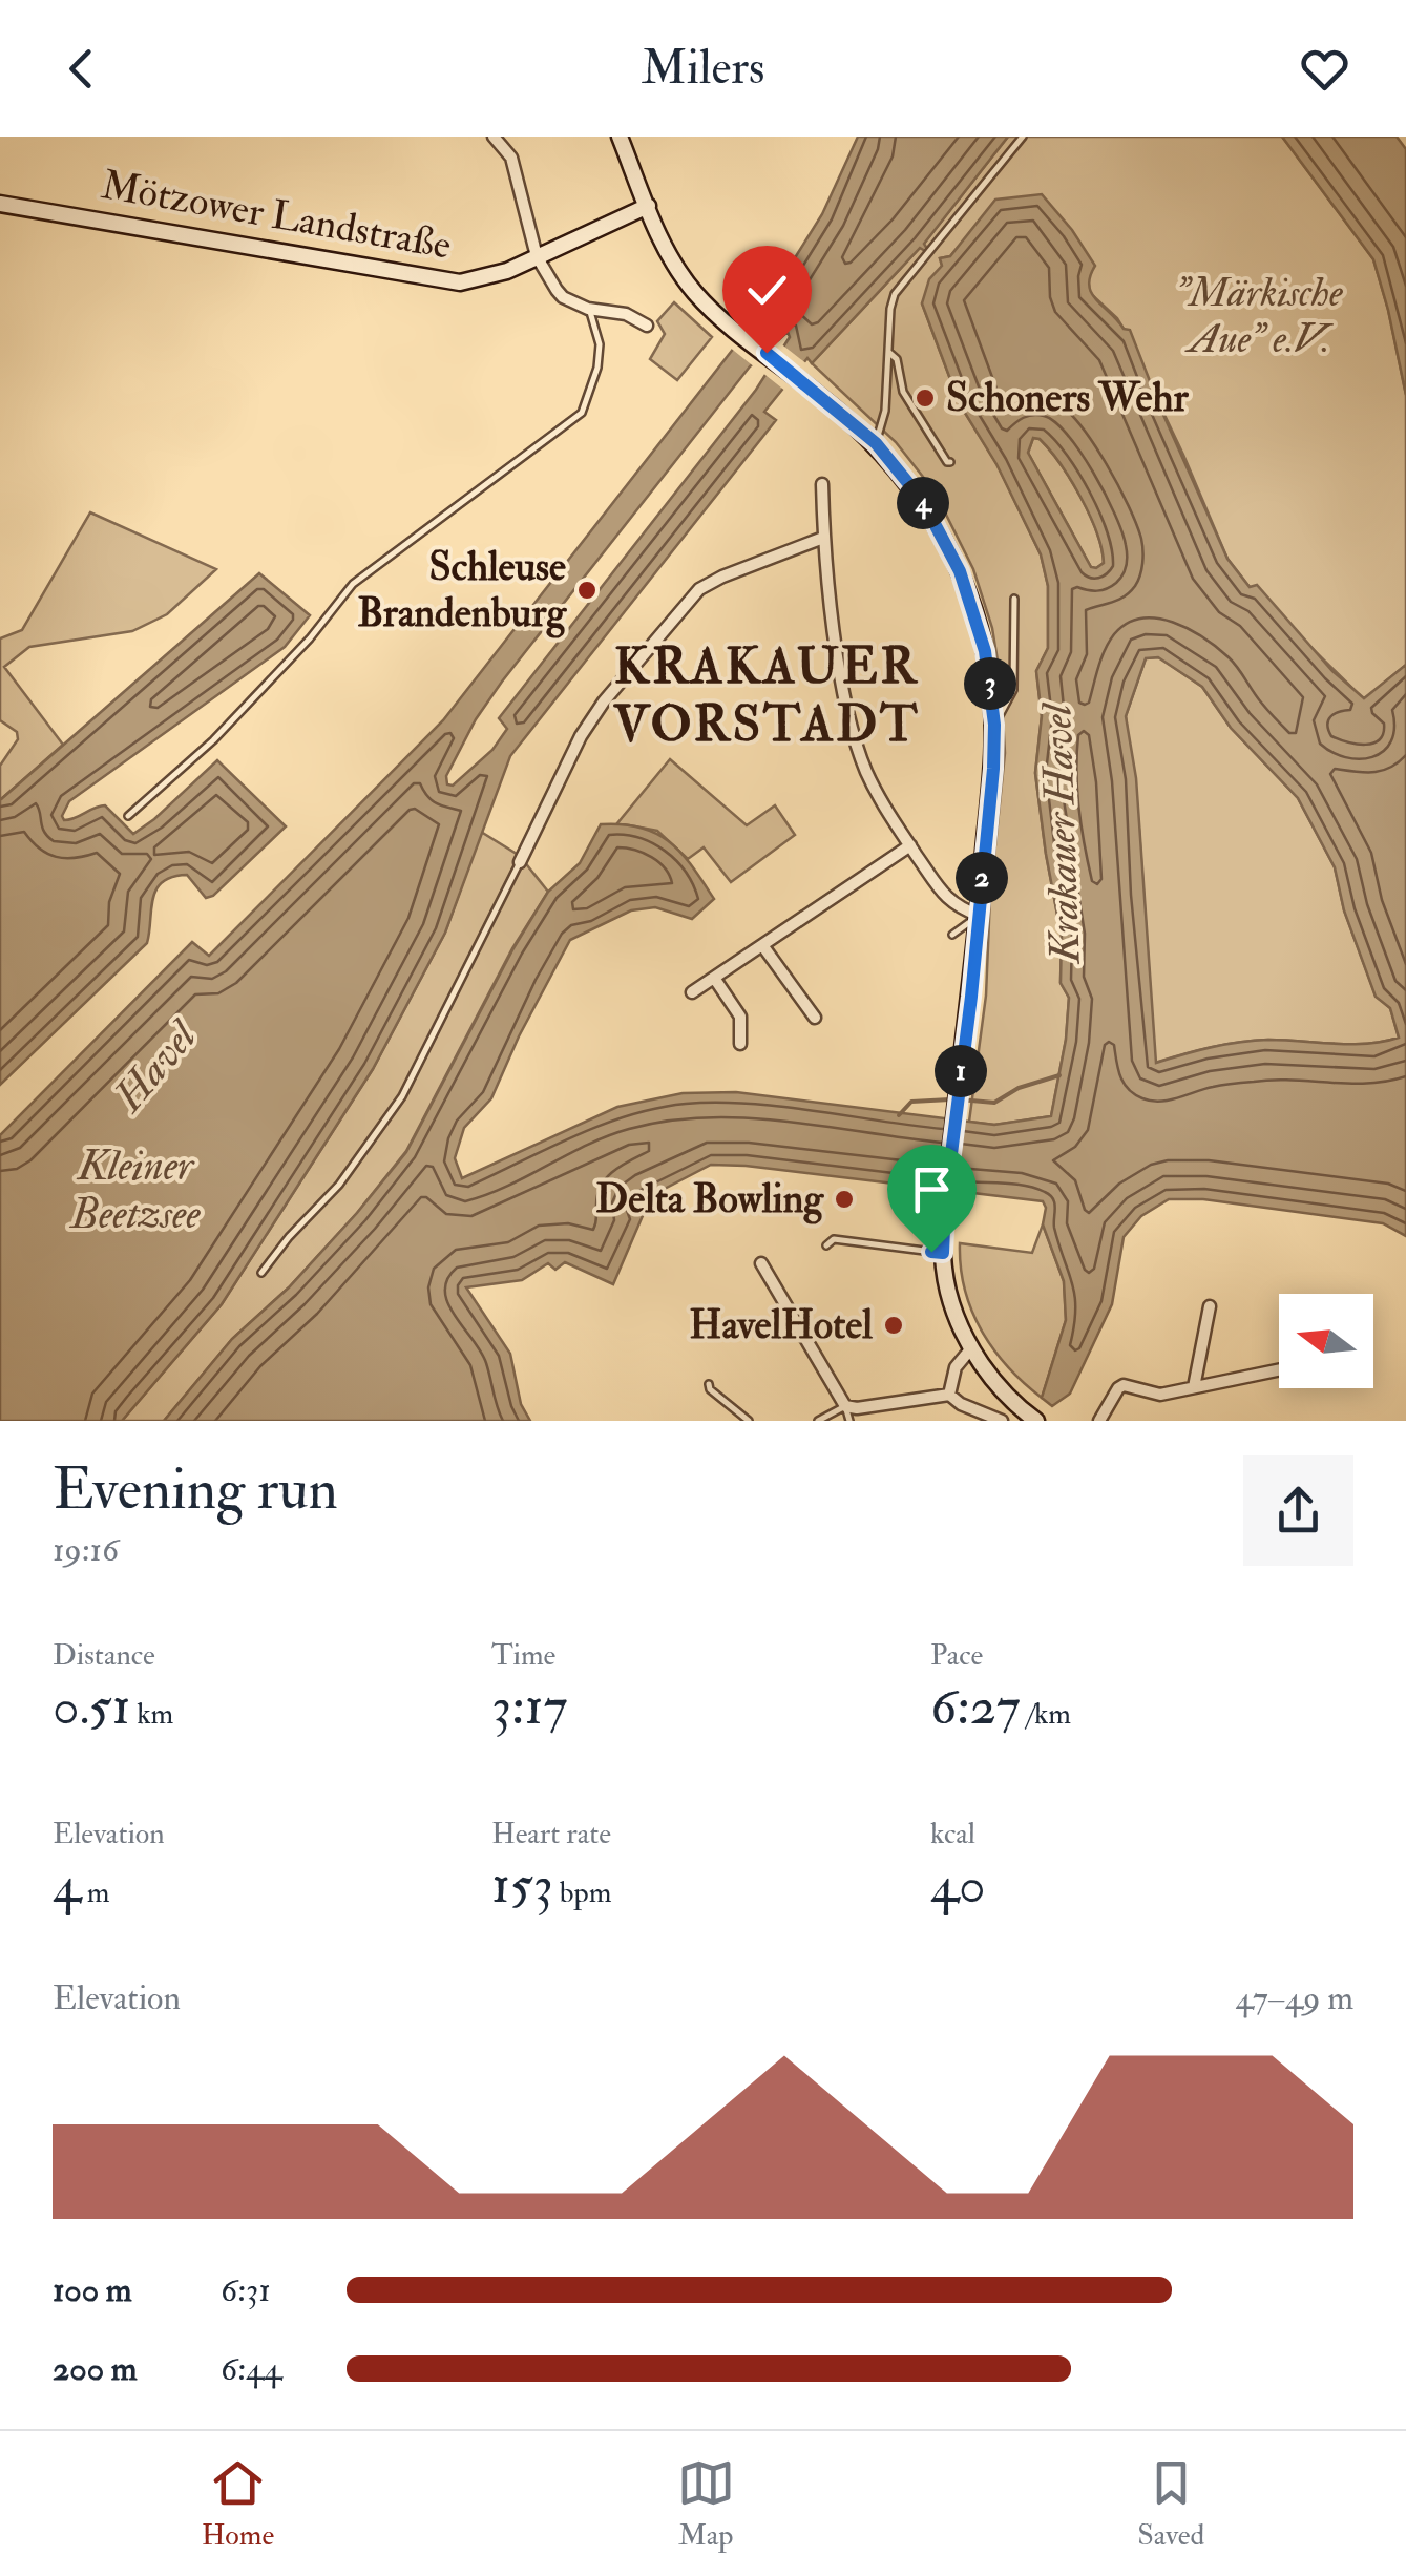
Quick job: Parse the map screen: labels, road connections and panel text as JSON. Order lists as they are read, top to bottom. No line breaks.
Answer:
{"streets":{"main road":["Mötzower Landstraße"]},"districts":["KRAKAUER VORSTADT"],"water":["Krakauer Havel","Havel","Kleiner Beetzsee"],"parks":["\"Märkische Aue\" e.V."],"places":["Schoners Wehr","Schleuse Brandenburg","Delta Bowling","HavelHotel"],"north":"left","page":{"header":"Milers","pins":["4","3","2","1"],"heading":["Evening run","19:16"],"stats":[["Distance","0.51 km"],["Time","3:17"],["Pace","6:27 /km"],["Elevation","4 m"],["Heart rate","153 bpm"],["kcal","40"]],"chart":["Elevation","47–49 m"],"list":[{"name":"100 m","note":"6:31"},{"name":"200 m","note":"6:44"}],"tabs":["Home","Map","Saved"]}}
